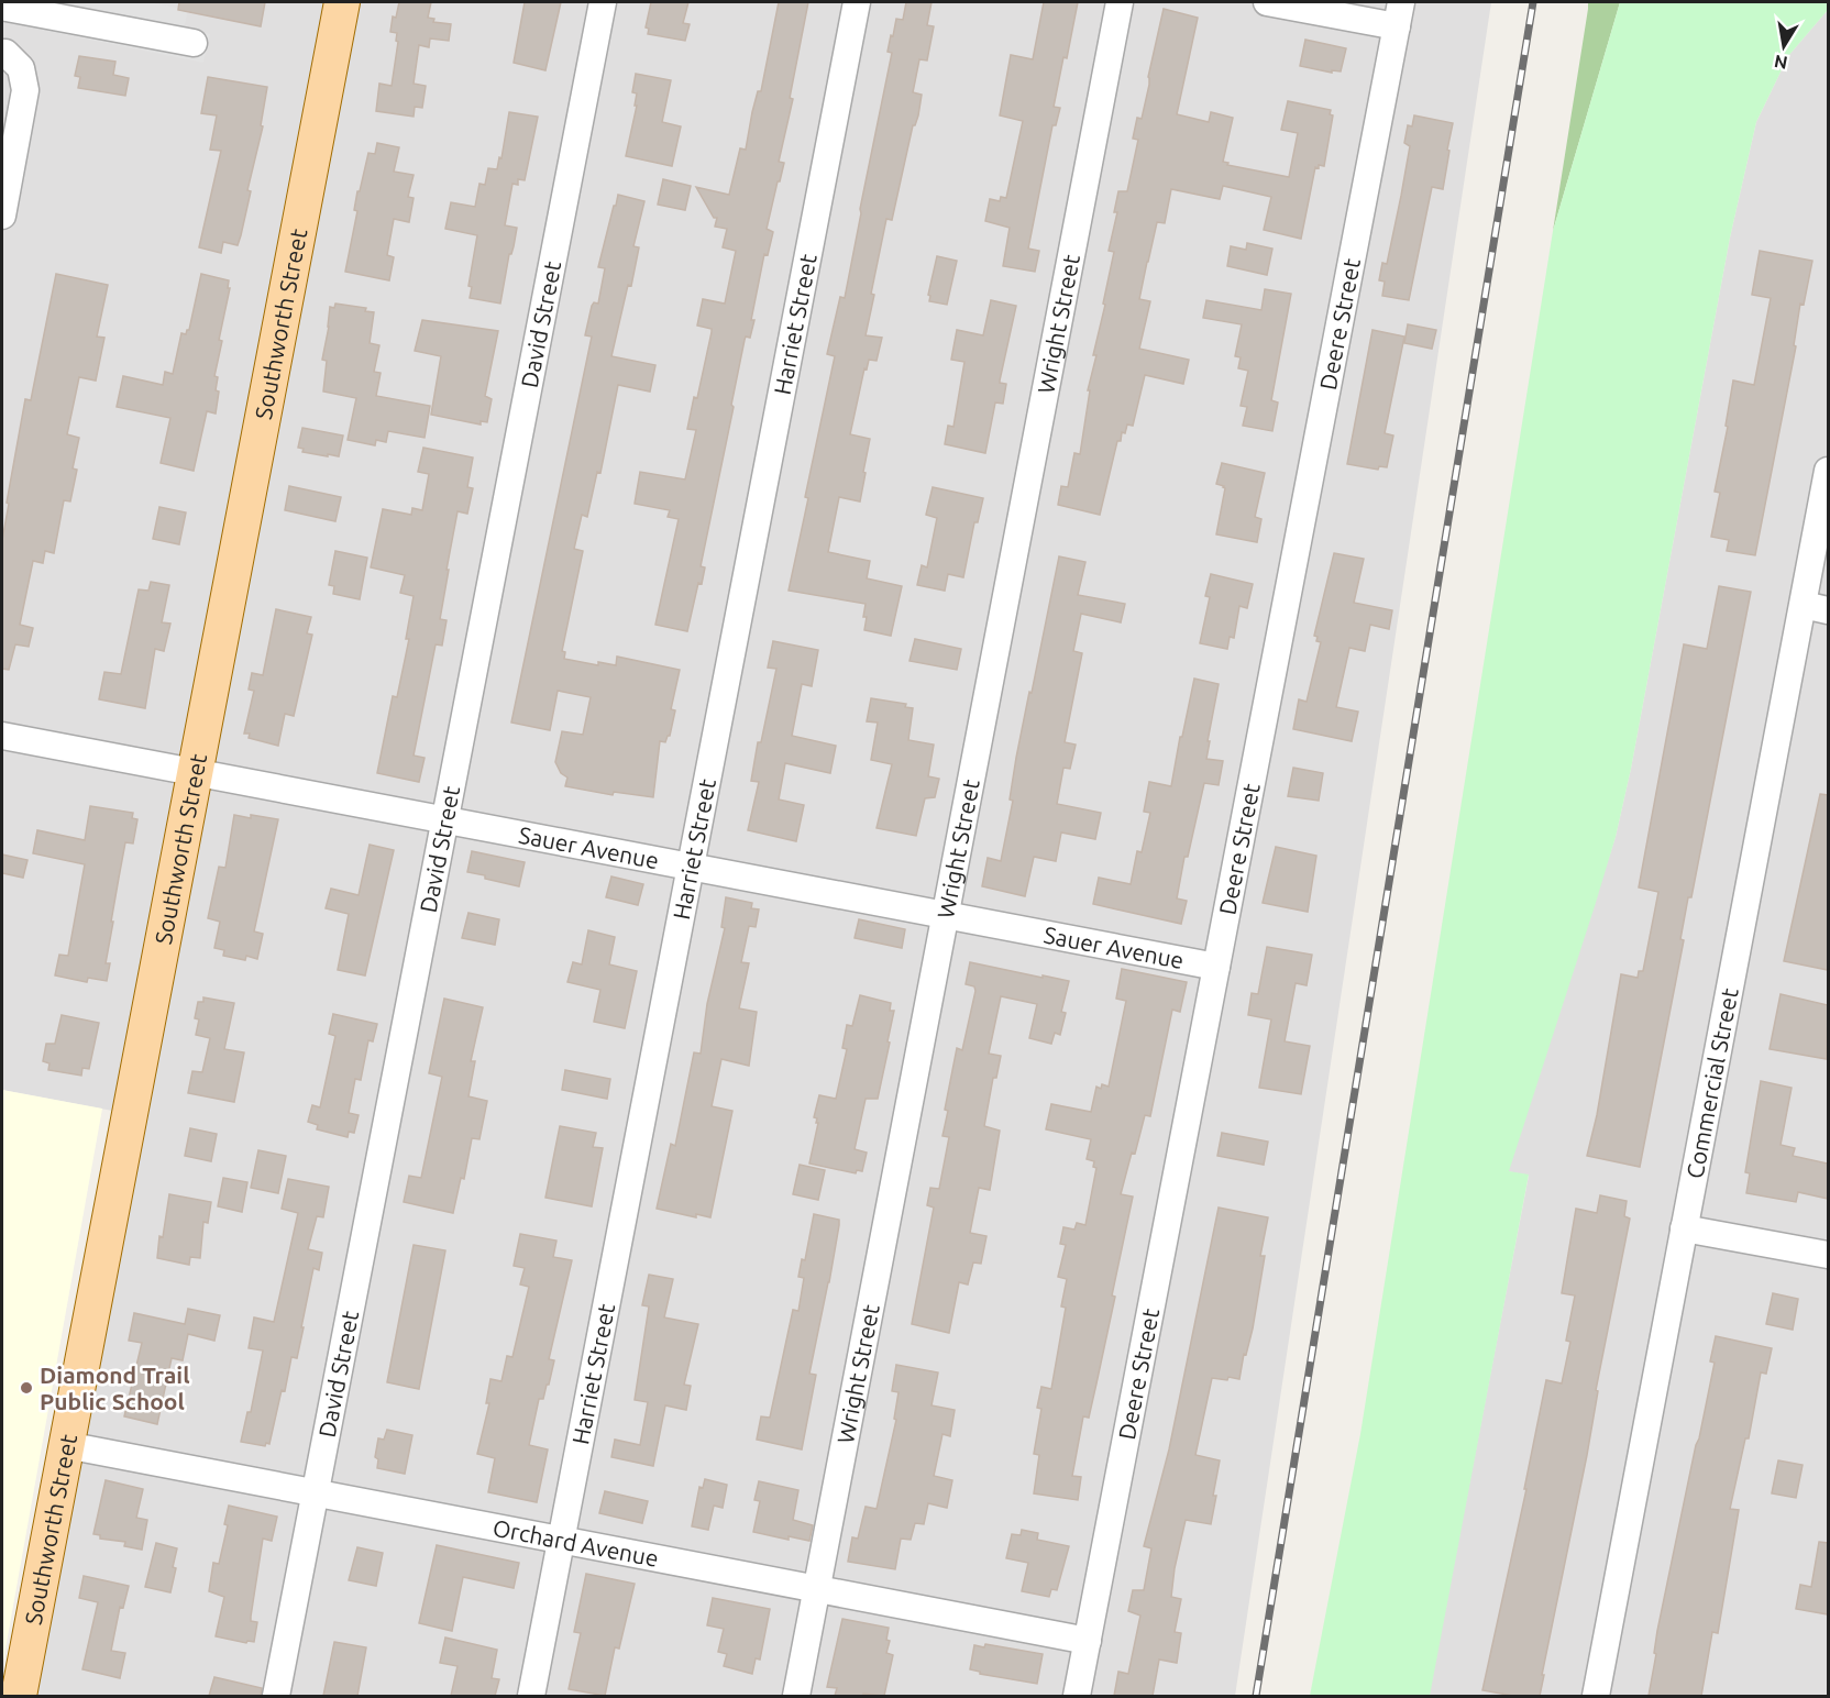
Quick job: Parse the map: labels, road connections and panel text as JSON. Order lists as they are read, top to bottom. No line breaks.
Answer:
{"streets":{"main road":["Southworth Street"],"street":["David Street","Harriet Street","Wright Street","Deere Street","Sauer Avenue","Commercial Street","Orchard Avenue"]},"crossings":[["Southworth Street","Sauer Avenue"],["Southworth Street","Orchard Avenue"],["David Street","Sauer Avenue"],["David Street","Orchard Avenue"],["Harriet Street","Sauer Avenue"],["Harriet Street","Orchard Avenue"],["Wright Street","Sauer Avenue"],["Wright Street","Orchard Avenue"],["Deere Street","Sauer Avenue"],["Deere Street","Orchard Avenue"]],"places":["Diamond Trail Public School"],"north":"bottom"}
